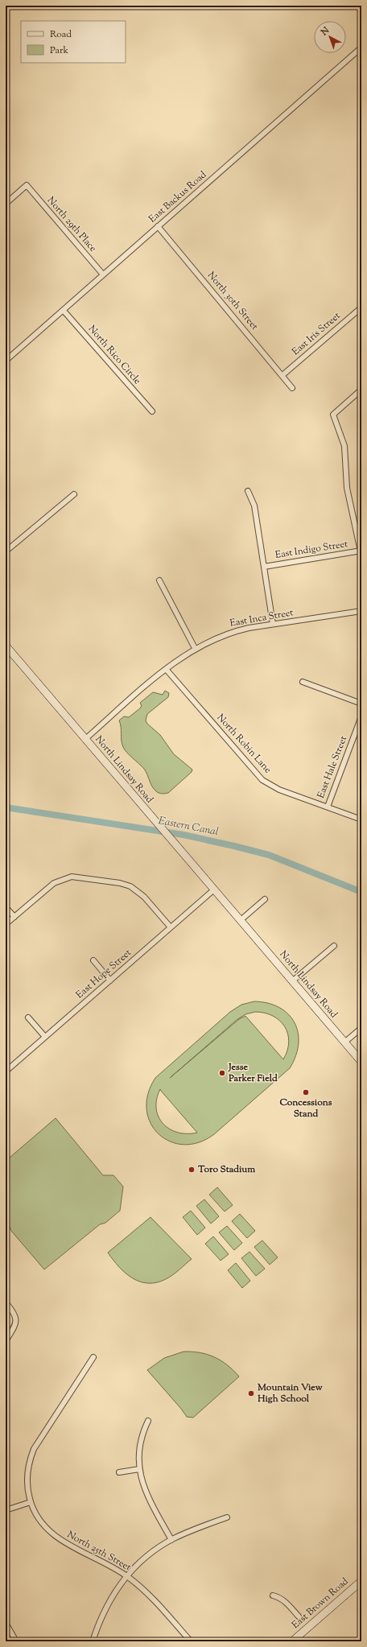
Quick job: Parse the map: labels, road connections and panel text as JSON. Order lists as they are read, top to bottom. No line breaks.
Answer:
{"streets":{"main road":["North Lindsay Road","East Brown Road"],"street":["East Backus Road","North 29th Place","North 30th Street","East Iris Street","North Rico Circle","East Indigo Street","East Inca Street","North Robin Lane","East Hale Street","East Hope Street","North 25th Street"]},"crossings":[["East Backus Road","North 29th Place"],["East Backus Road","North 30th Street"],["East Backus Road","North Rico Circle"],["North 30th Street","East Iris Street"],["East Inca Street","North Robin Lane"],["East Inca Street","North Lindsay Road"],["North Robin Lane","East Hale Street"],["North Lindsay Road","East Hope Street"]],"water":["Eastern Canal"],"places":["Jesse Parker Field","Concessions Stand","Toro Stadium","Mountain View High School"],"legend":["Road","Park"],"north":"top left"}
